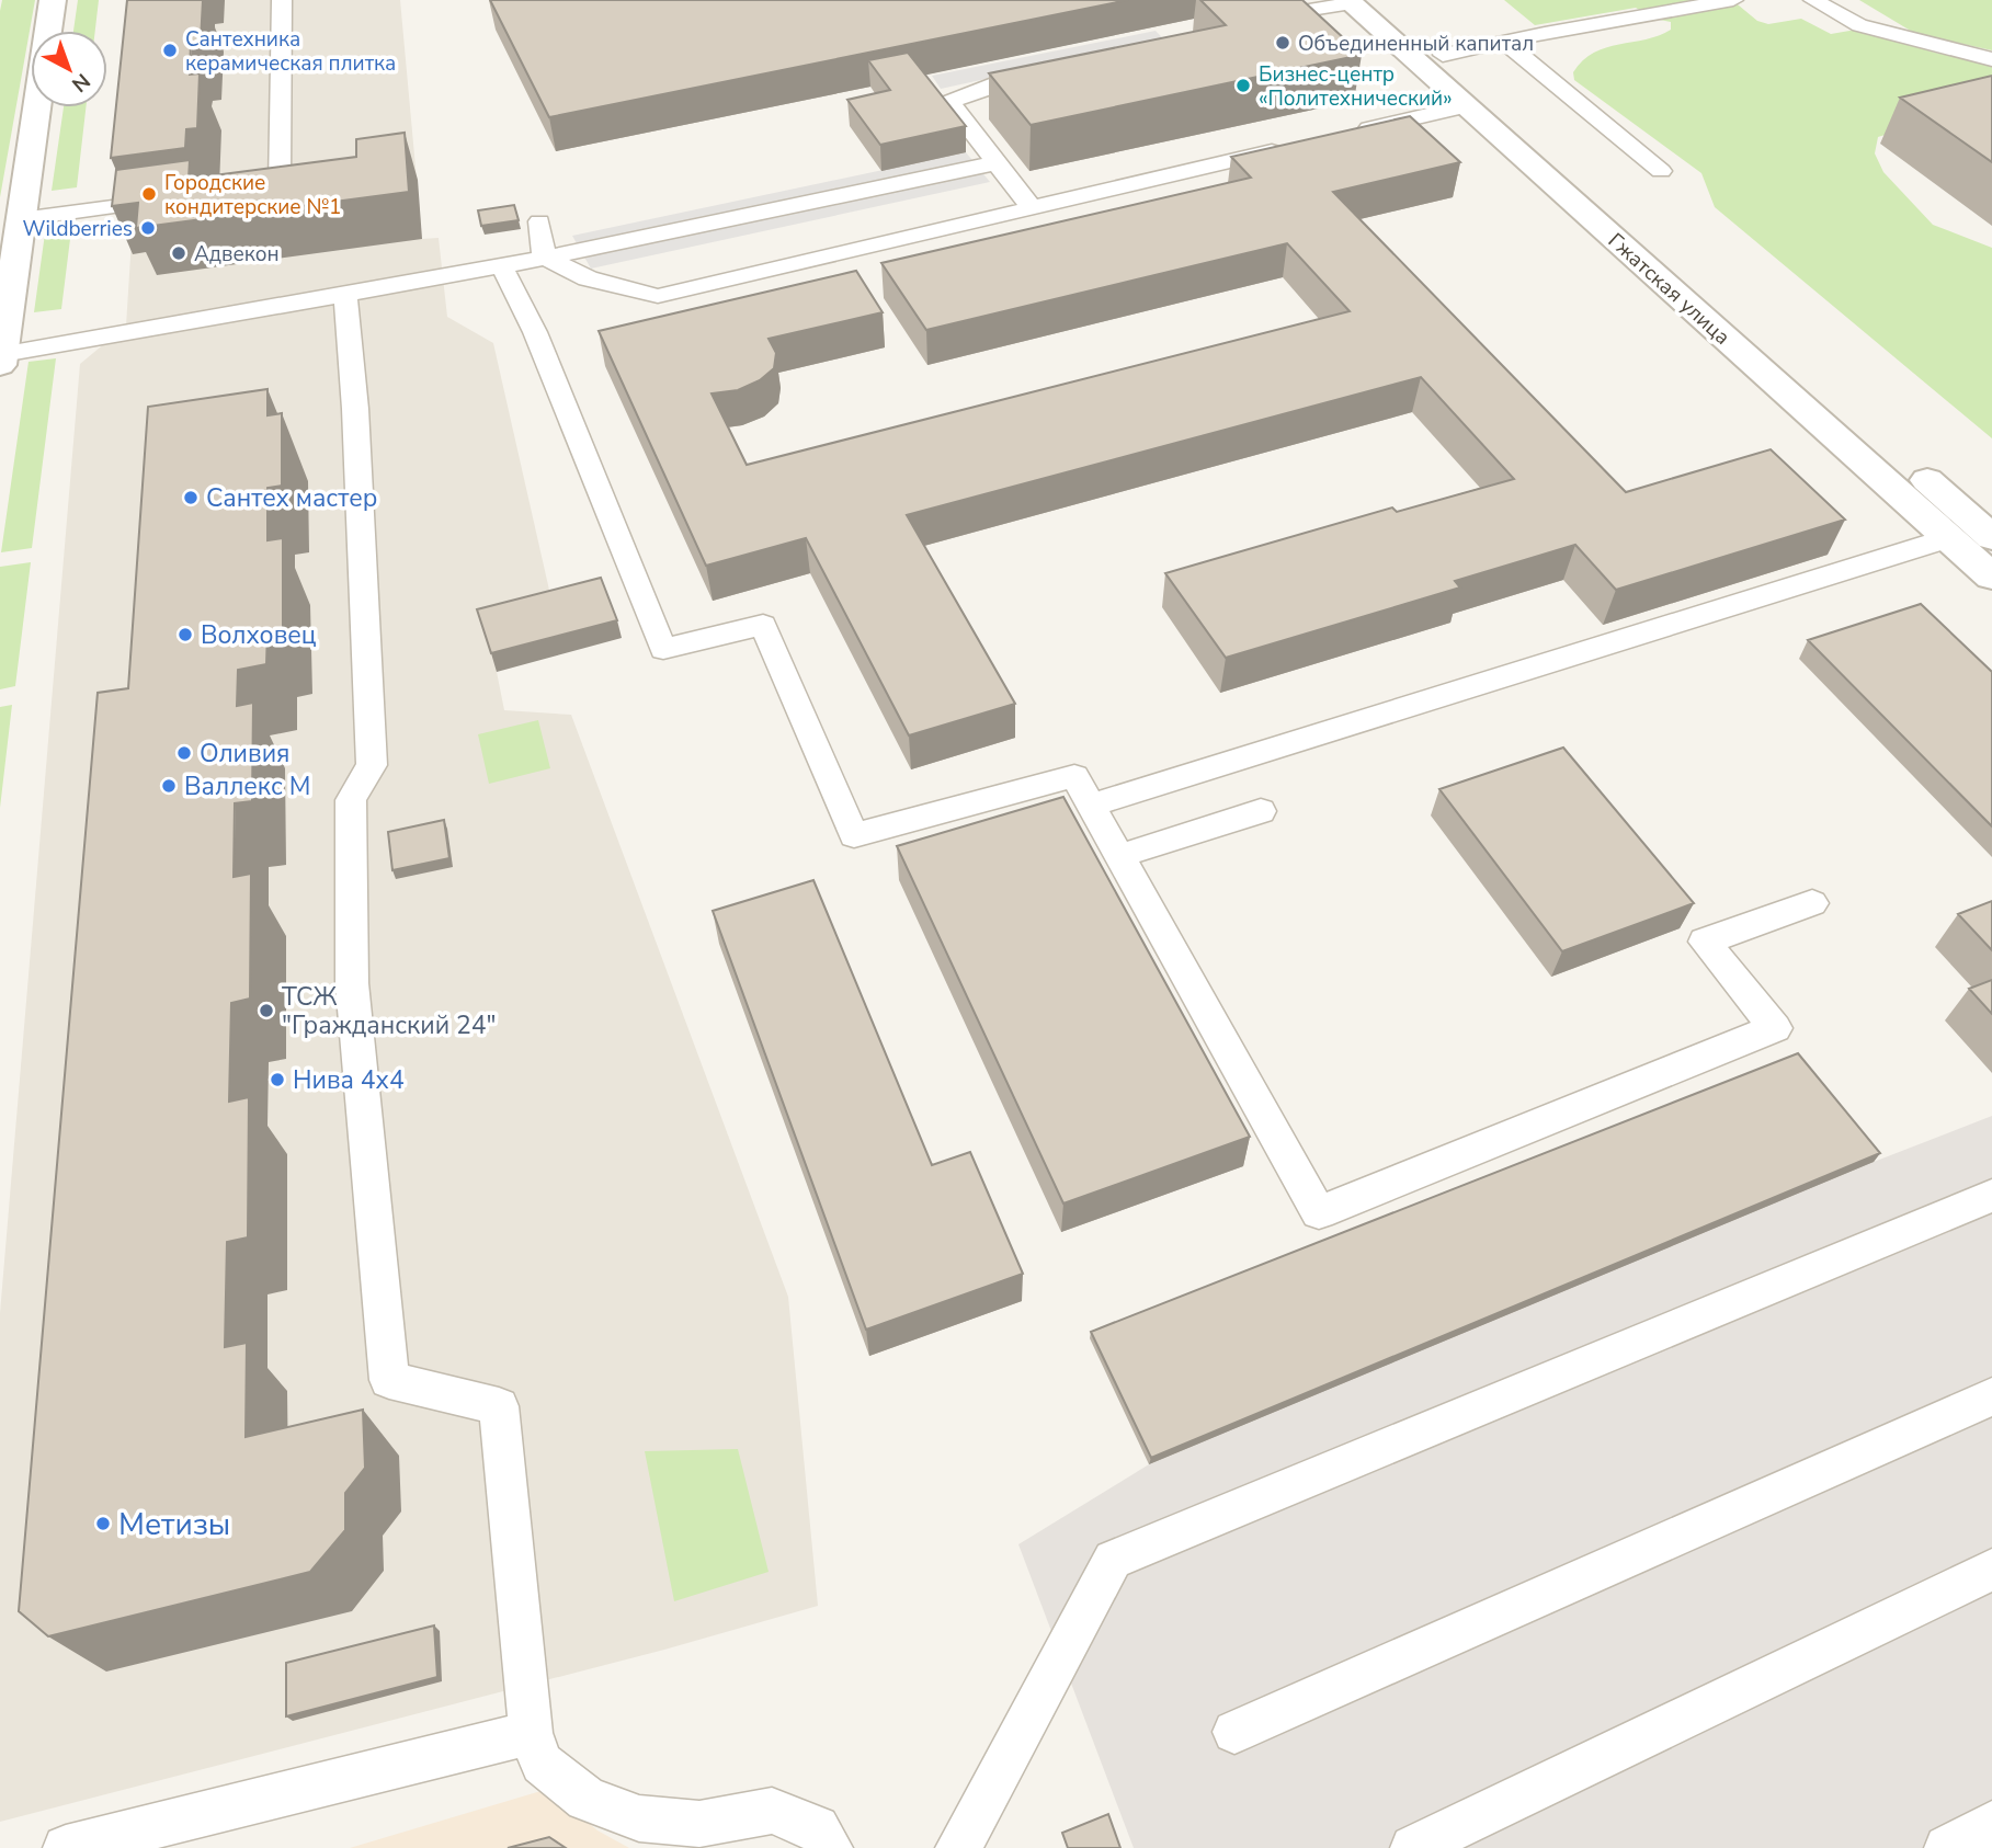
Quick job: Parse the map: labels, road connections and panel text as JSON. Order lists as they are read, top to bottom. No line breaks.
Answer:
{"streets":{"street":["Гжатская улица"]},"places":["Объединенный капитал","Сантехника керамическая плитка","Бизнес-центр «Политехнический»","Городские кондитерские №1","Wildberries","Адвекон","Сантех мастер","Волховец","Оливия","Валлекс М","ТСЖ \"Гражданский 24\"","Нива 4х4","Метизы"],"north":"bottom right"}
